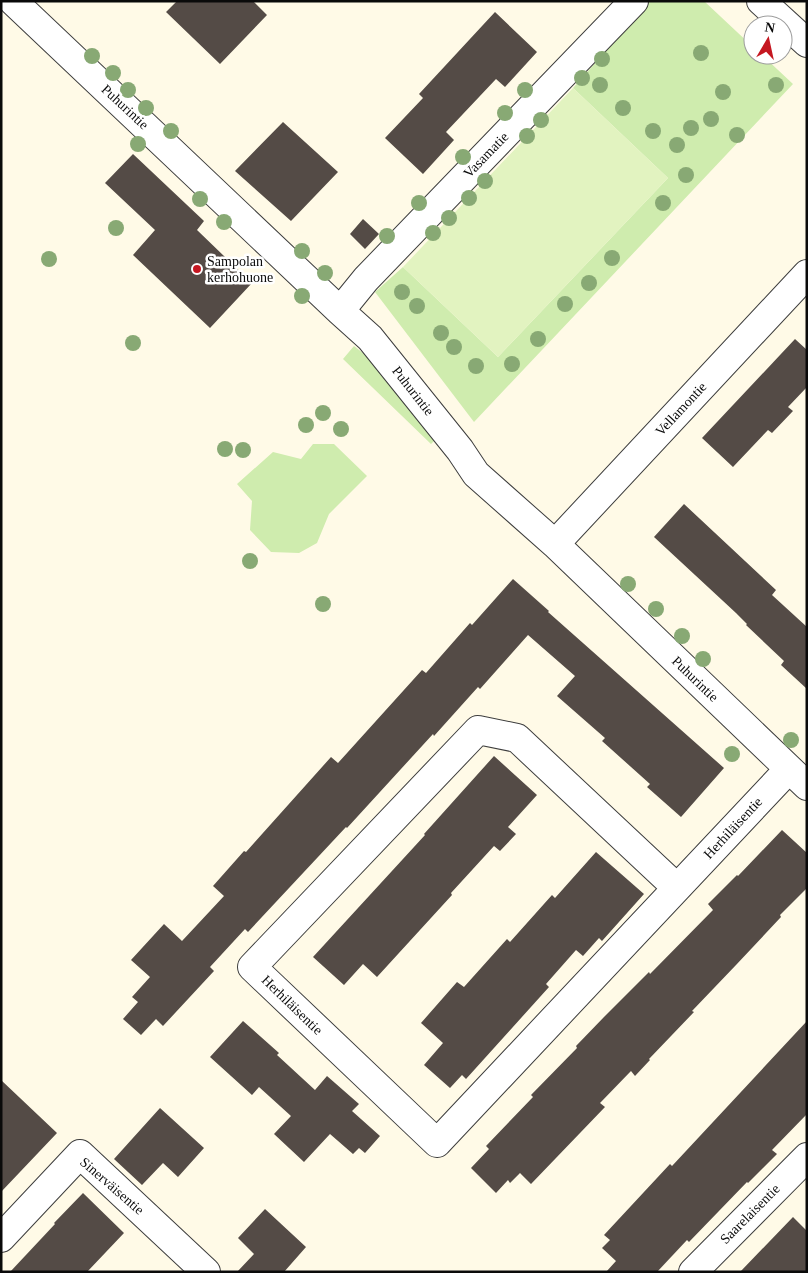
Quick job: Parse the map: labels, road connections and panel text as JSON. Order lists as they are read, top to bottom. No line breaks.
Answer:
{"streets":{"street":["Puhurintie","Vasamatie","Vellamontie","Herhiläisentie","Sinerväisentie","Saarelaisentie"]},"crossings":[["Puhurintie","Vasamatie"],["Puhurintie","Vellamontie"],["Puhurintie","Herhiläisentie"]],"places":["Sampolan kerhohuone"],"north":"top"}
